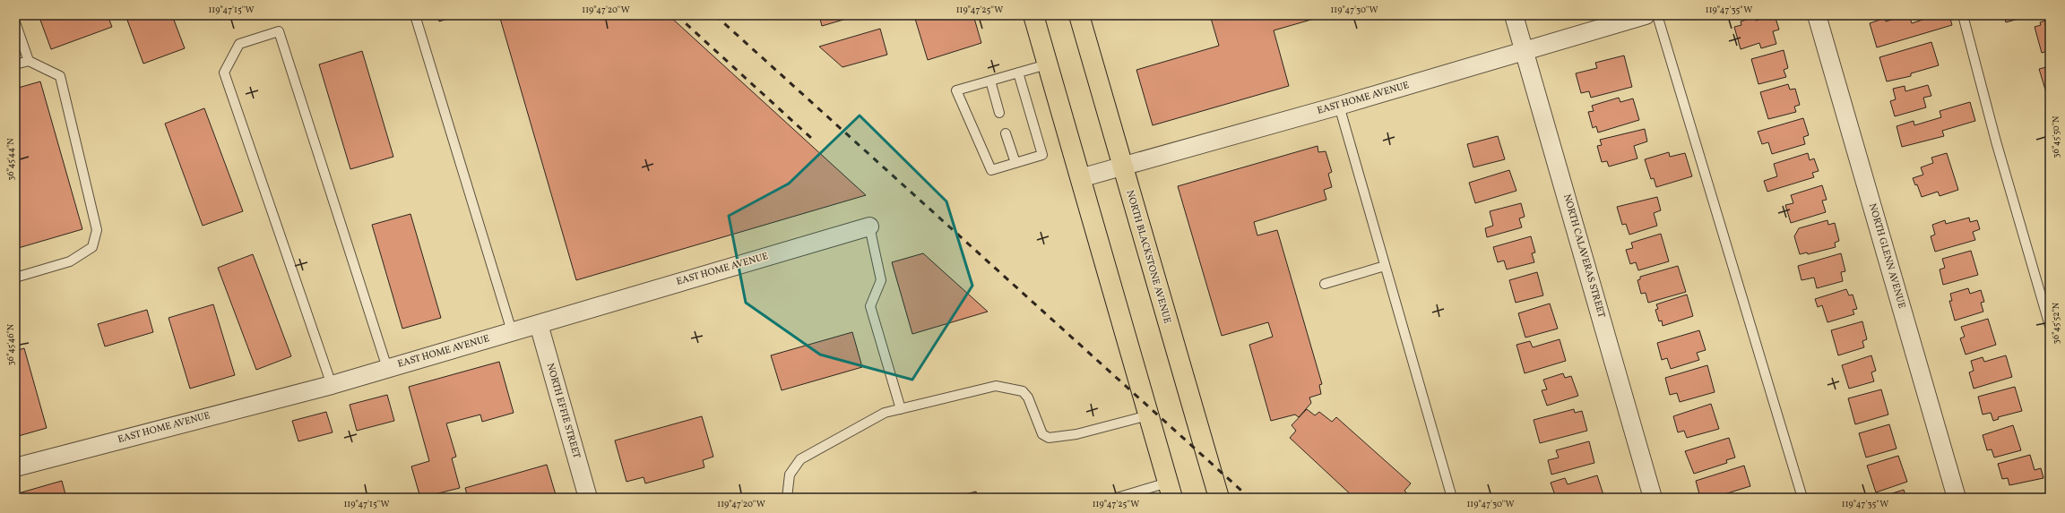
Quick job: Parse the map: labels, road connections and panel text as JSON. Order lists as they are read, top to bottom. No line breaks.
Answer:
{"streets":{"main road":["NORTH BLACKSTONE AVENUE"],"street":["EAST HOME AVENUE","NORTH CALAVERAS STREET","NORTH GLENN AVENUE","NORTH EFFIE STREET"]},"crossings":[["EAST HOME AVENUE","NORTH CALAVERAS STREET"],["EAST HOME AVENUE","NORTH BLACKSTONE AVENUE"],["EAST HOME AVENUE","NORTH EFFIE STREET"]],"coordinates":["119°47'15\"W","119°47'20\"W","119°47'25\"W","119°47'30\"W","119°47'35\"W","36°45'50\"N","36°45'44\"N","36°45'52\"N","36°45'46\"N"]}
